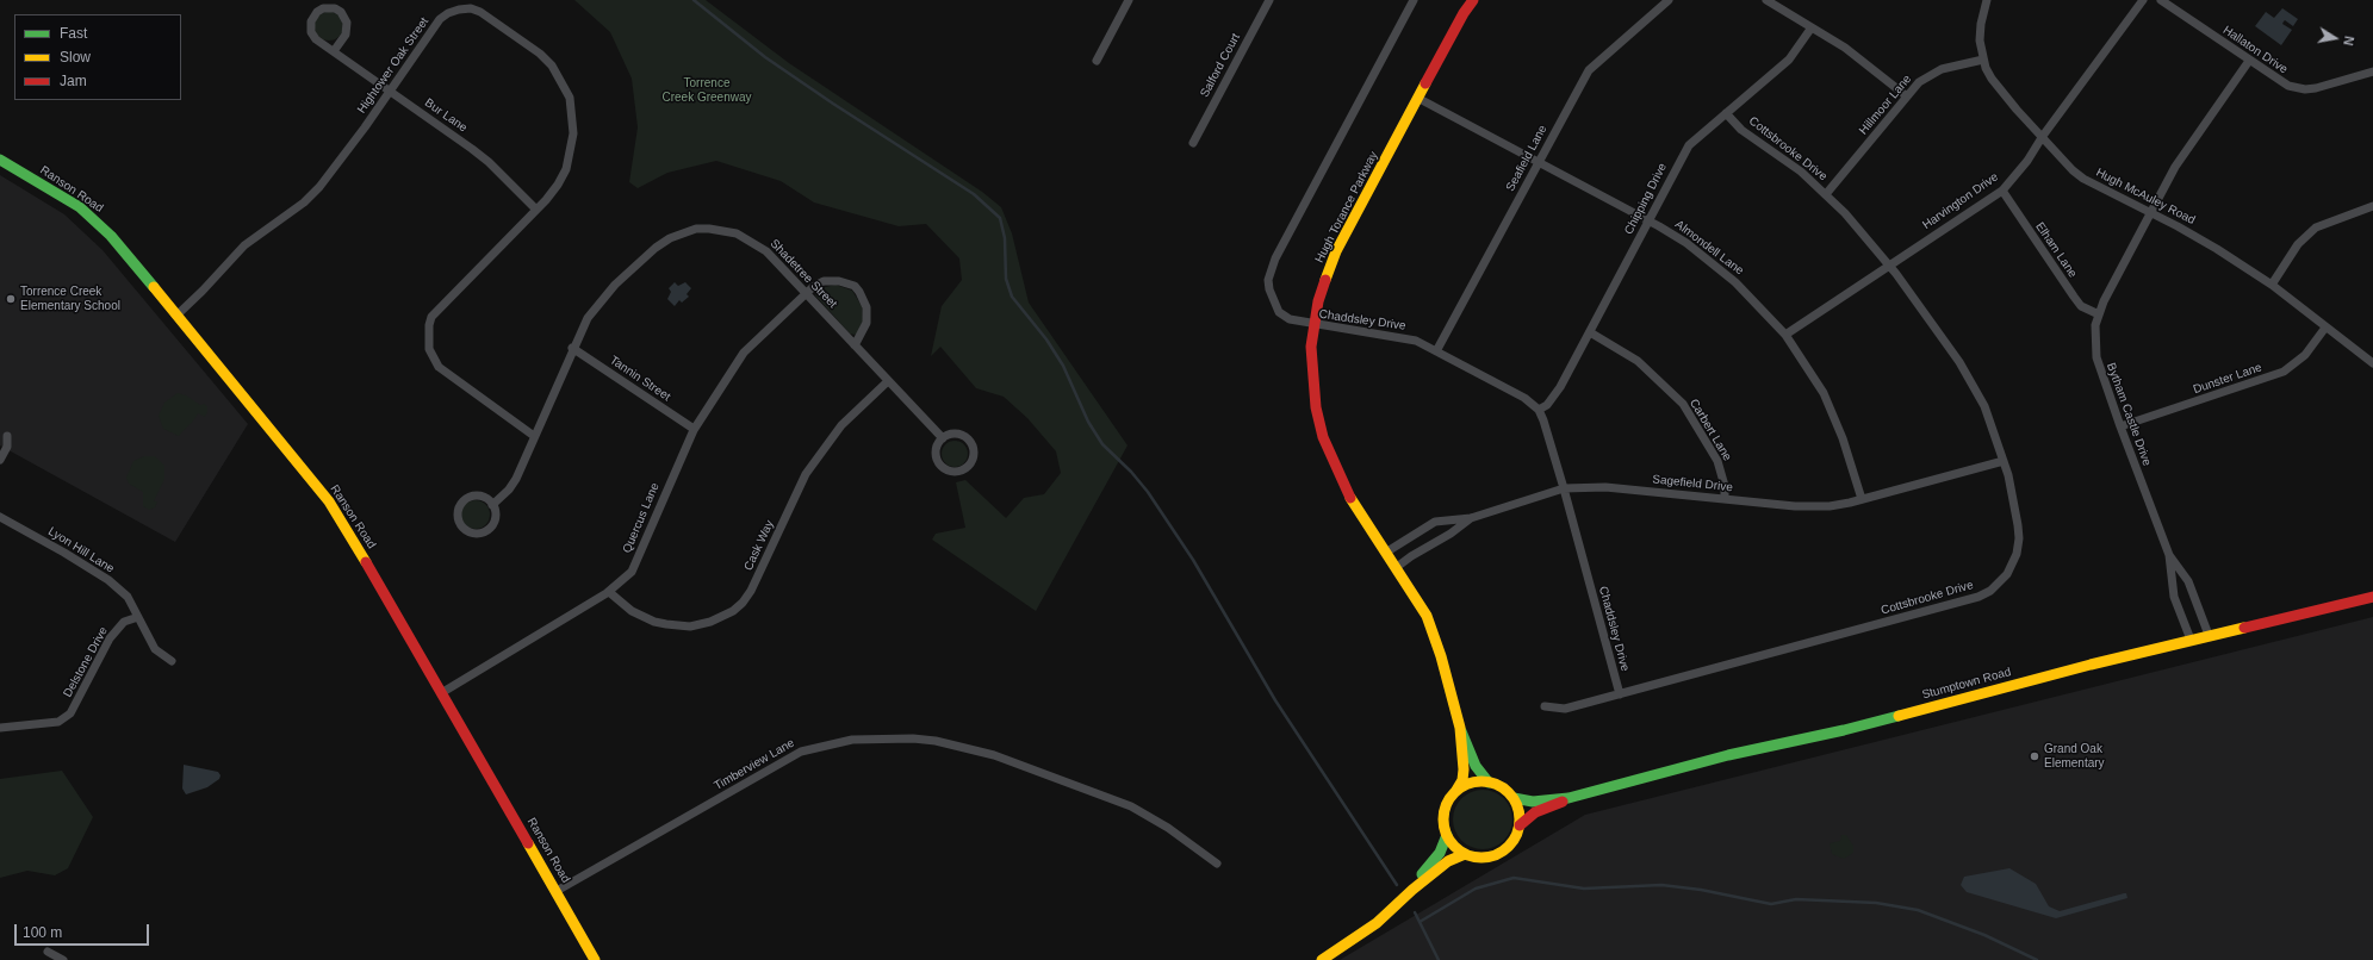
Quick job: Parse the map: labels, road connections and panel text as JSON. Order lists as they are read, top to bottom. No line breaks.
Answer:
{"streets":{"street":["Hallaton Drive","Hightower Oak Street","Salford Court","Hillmoor Lane","Bur Lane","Cottsbrooke Drive","Seafield Lane","Ranson Road","Hugh McAuley Road","Chipping Drive","Harvington Drive","Hugh Torance Parkway","Almondell Lane","Elham Lane","Shadetree Street","Chaddsley Drive","Tannin Street","Dunster Lane","Bytham Castle Drive","Carbert Lane","Sagefield Drive","Quercus Lane","Cask Way","Lyon Hill Lane","Delstone Drive","Stumptown Road","Timberview Lane"]},"crossings":[["Hallaton Drive","Bytham Castle Drive"],["Hightower Oak Street","Bur Lane"],["Hightower Oak Street","Ranson Road"],["Hightower Oak Street","Shadetree Street"],["Hillmoor Lane","Cottsbrooke Drive"],["Hillmoor Lane","Hugh McAuley Road"],["Cottsbrooke Drive","Chipping Drive"],["Cottsbrooke Drive","Harvington Drive"],["Cottsbrooke Drive","Chaddsley Drive"],["Cottsbrooke Drive","Sagefield Drive"],["Seafield Lane","Almondell Lane"],["Seafield Lane","Chaddsley Drive"],["Ranson Road","Quercus Lane"],["Ranson Road","Timberview Lane"],["Hugh McAuley Road","Harvington Drive"],["Hugh McAuley Road","Dunster Lane"],["Hugh McAuley Road","Bytham Castle Drive"],["Chipping Drive","Almondell Lane"],["Chipping Drive","Chaddsley Drive"],["Chipping Drive","Carbert Lane"],["Harvington Drive","Almondell Lane"],["Harvington Drive","Elham Lane"],["Hugh Torance Parkway","Almondell Lane"],["Hugh Torance Parkway","Chaddsley Drive"],["Hugh Torance Parkway","Sagefield Drive"],["Hugh Torance Parkway","Stumptown Road"],["Almondell Lane","Sagefield Drive"],["Elham Lane","Bytham Castle Drive"],["Shadetree Street","Tannin Street"],["Shadetree Street","Quercus Lane"],["Shadetree Street","Cask Way"],["Chaddsley Drive","Sagefield Drive"],["Tannin Street","Quercus Lane"],["Dunster Lane","Bytham Castle Drive"],["Bytham Castle Drive","Stumptown Road"],["Carbert Lane","Sagefield Drive"],["Quercus Lane","Cask Way"],["Lyon Hill Lane","Delstone Drive"]],"parks":["Torrence Creek Greenway"],"places":["Torrence Creek Elementary School","Grand Oak Elementary"],"legend":["Fast","Slow","Jam"],"scale_bar":"100 m","north":"right"}
